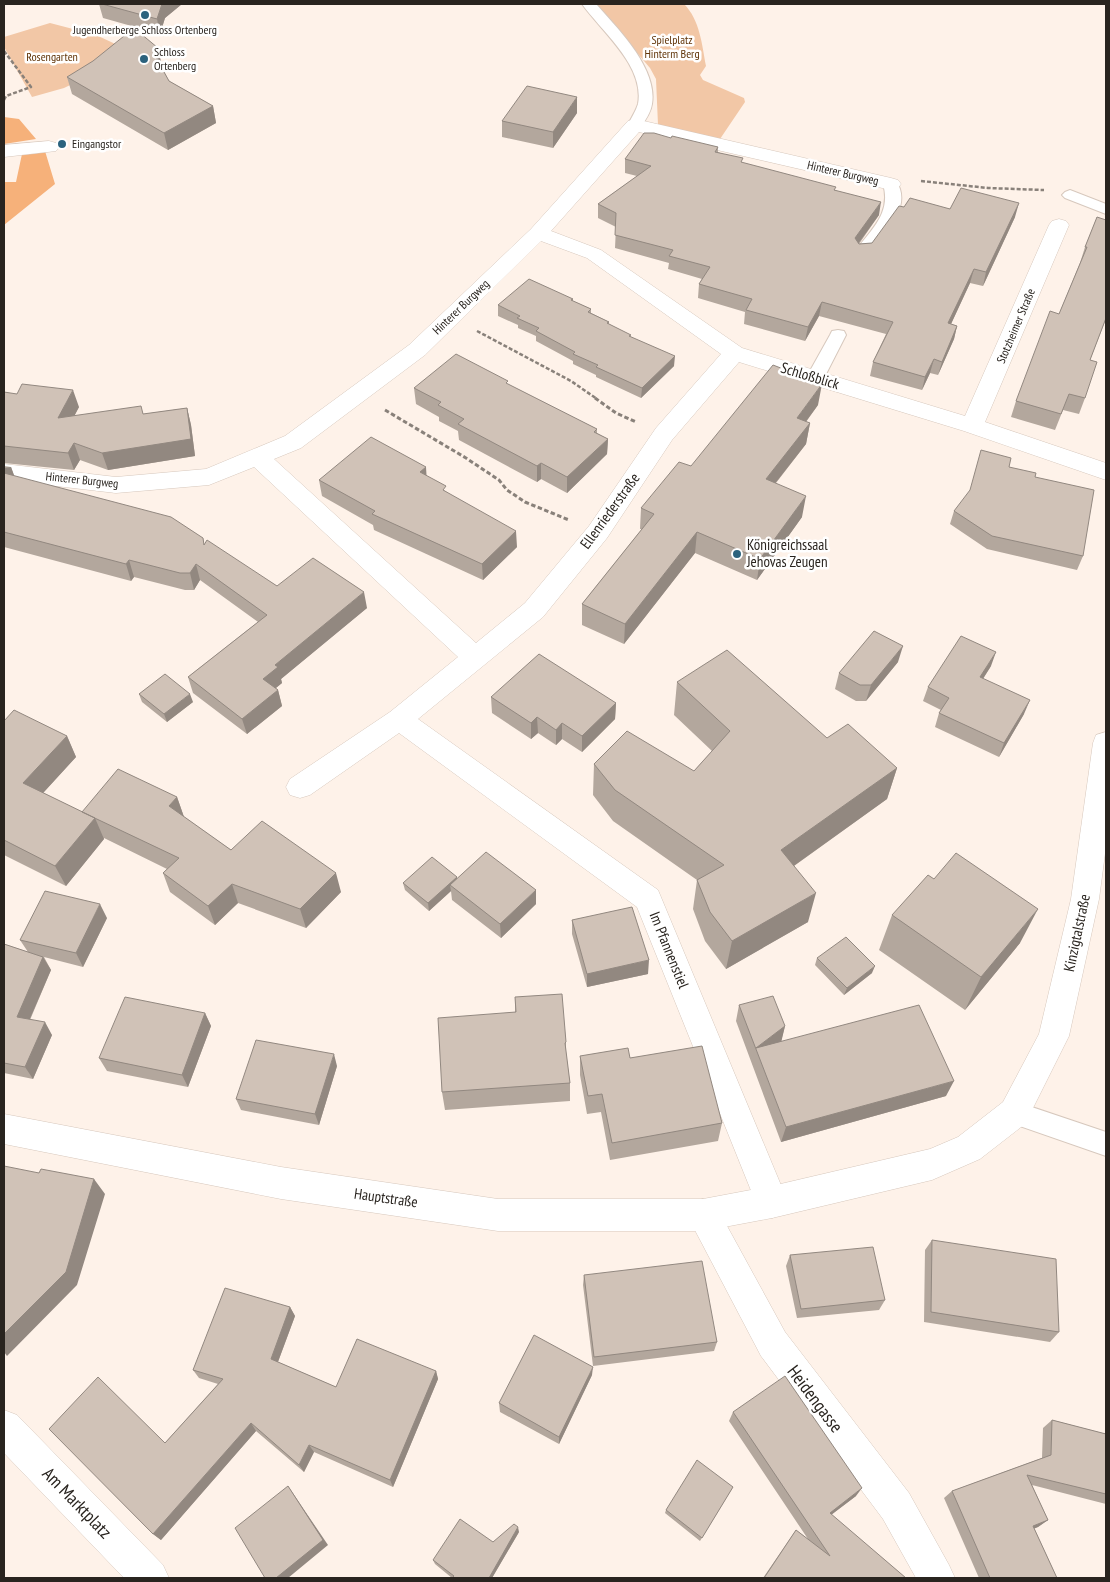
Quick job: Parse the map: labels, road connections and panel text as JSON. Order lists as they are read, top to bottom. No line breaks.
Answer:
{"streets":{"street":["Hinterer Burgweg","Stotzheimer Straße","Schloßblick","Ellenriederstraße","Kinzigtalstraße","Im Pfannenstiel","Hauptstraße","Heidengasse","Am Marktplatz"]},"crossings":[["Hinterer Burgweg","Schloßblick"],["Stotzheimer Straße","Schloßblick"],["Schloßblick","Ellenriederstraße"],["Ellenriederstraße","Im Pfannenstiel"],["Kinzigtalstraße","Hauptstraße"],["Im Pfannenstiel","Hauptstraße"],["Hauptstraße","Heidengasse"]],"parks":["Spielplatz Hinterm Berg","Rosengarten"],"places":["Jugendherberge Schloss Ortenberg","Schloss Ortenberg","Eingangstor","Königreichssaal Jehovas Zeugen"]}
